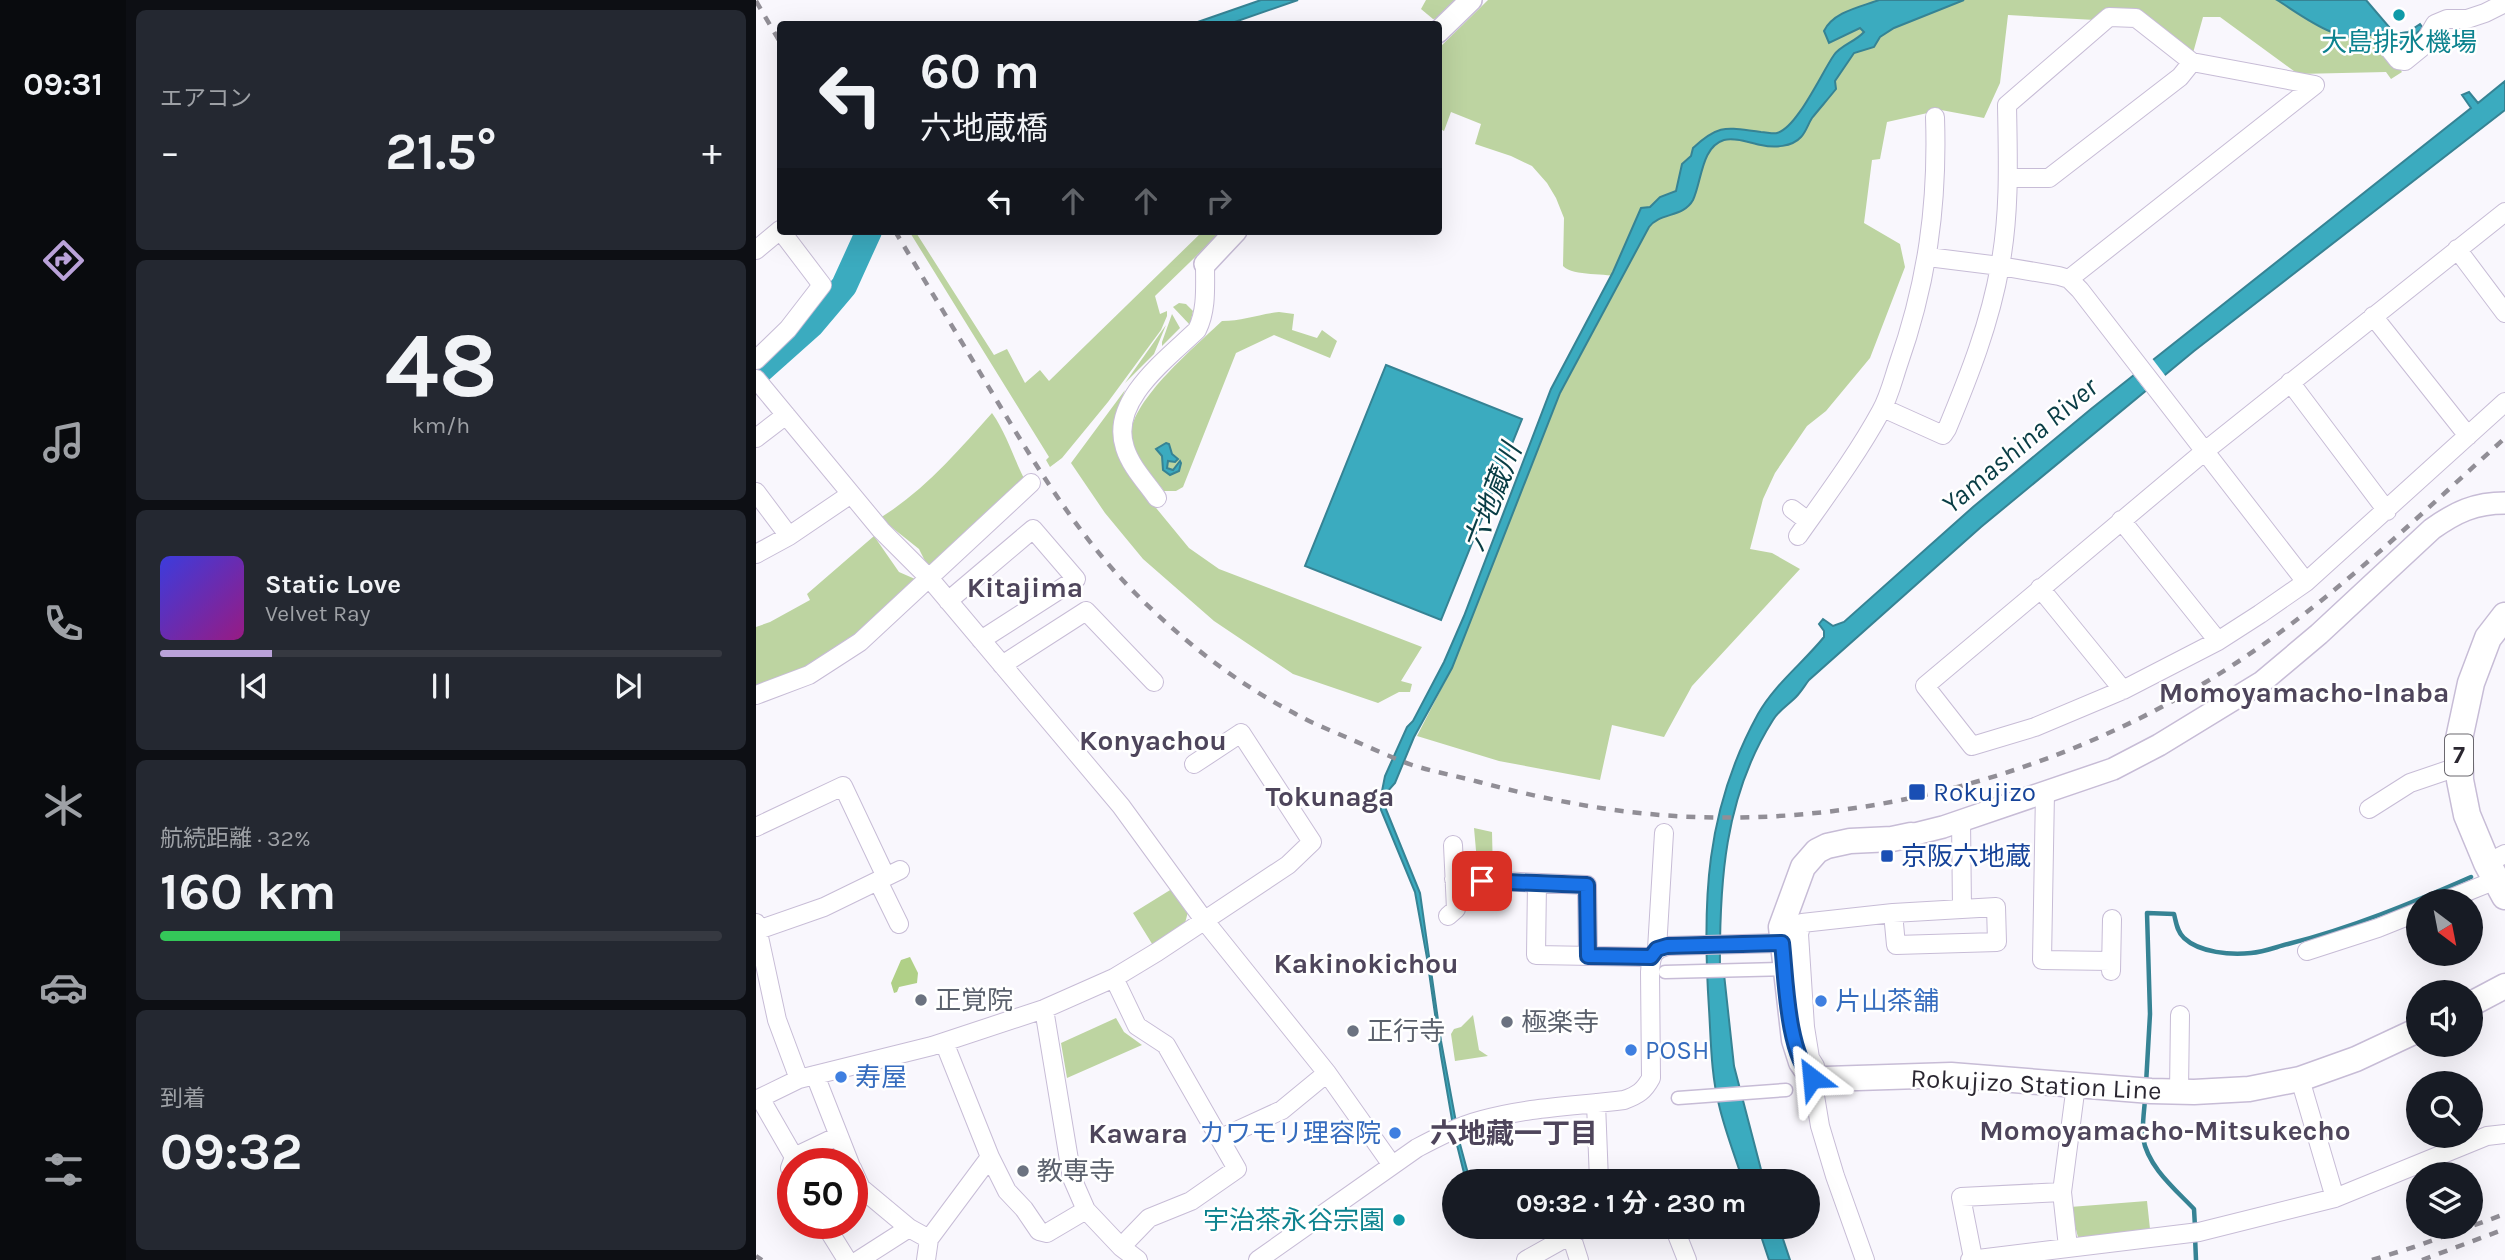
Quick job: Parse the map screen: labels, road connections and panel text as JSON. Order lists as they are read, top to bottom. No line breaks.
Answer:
{"streets":{"main road":["7","Rokujizo Station Line"]},"districts":["Kitajima","Momoyamacho-Inaba","Konyachou","Tokunaga","Kakinokichou","Momoyamacho-Mitsukecho","Kawara","六地藏一丁目"],"water":["Yamashina River","六地蔵川"],"places":{"other":["大島排水機場","正覚院","片山茶舗","極楽寺","正行寺","POSH","寿屋","カワモリ理容院","教専寺","宇治茶永谷宗園"],"transit":["Rokujizo","京阪六地蔵"]},"north":"bottom right","page":{"tabs":"09:31","tile":["エアコン",["48","km/h"],["航続距離 · 32%","160 km"],["到着","09:32"]],"turn":["60 m","六地蔵橋"],"heat":["−","21.5°","+"],"song":["Static Love","Velvet Ray"],"limit":"50","trip":"09:32 · 1 分 · 230 m"}}
